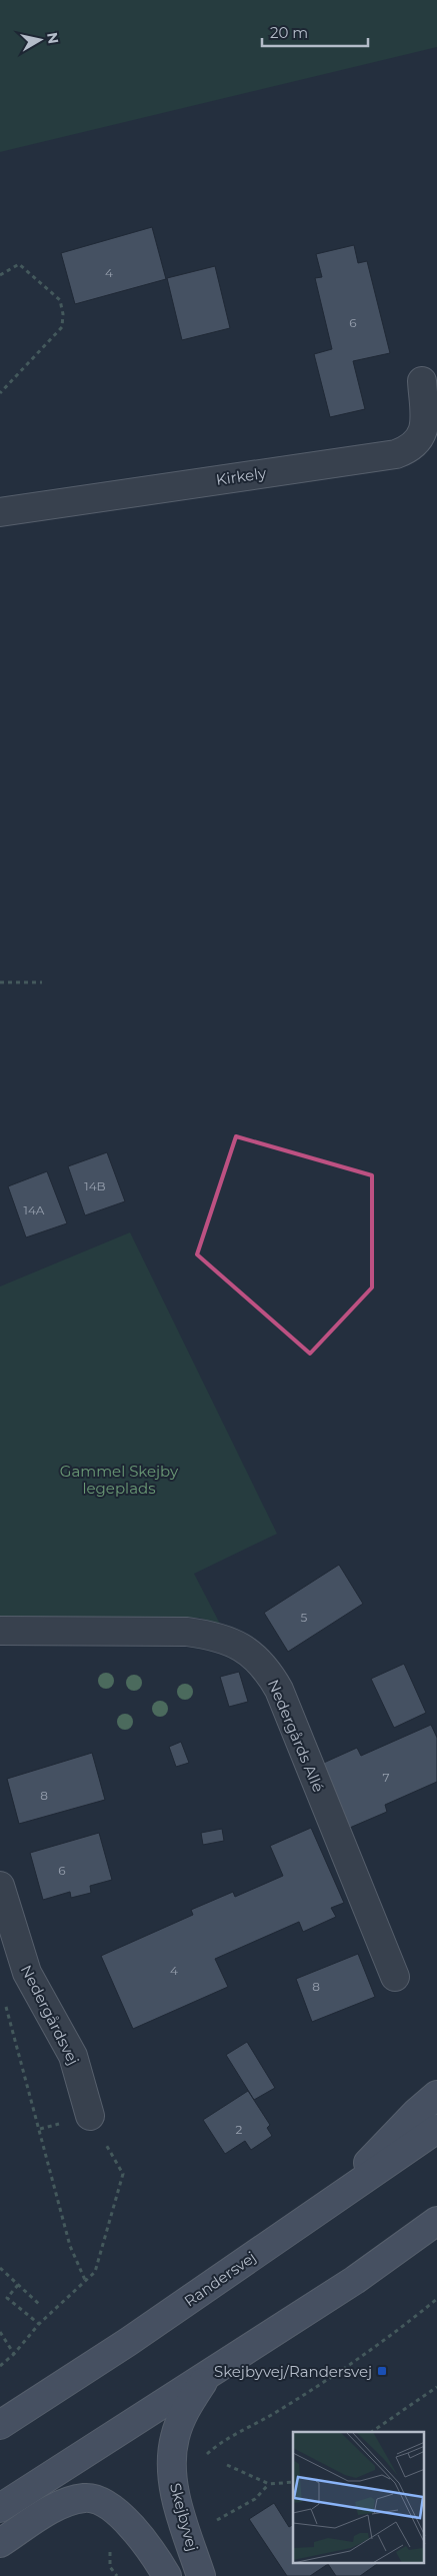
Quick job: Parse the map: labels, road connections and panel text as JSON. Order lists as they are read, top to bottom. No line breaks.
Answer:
{"streets":{"main road":["Randersvej","Skejbyvej"],"street":["Kirkely","Nedergårds Allé","Nedergårdsvej"]},"parks":["Gammel Skejby legeplads"],"places":{"transit":["Skejbyvej/Randersvej"]},"house_numbers":["4","6","14B","14A","5","7","8","6","4","8","2"],"scale_bar":"20 m","north":"right"}
